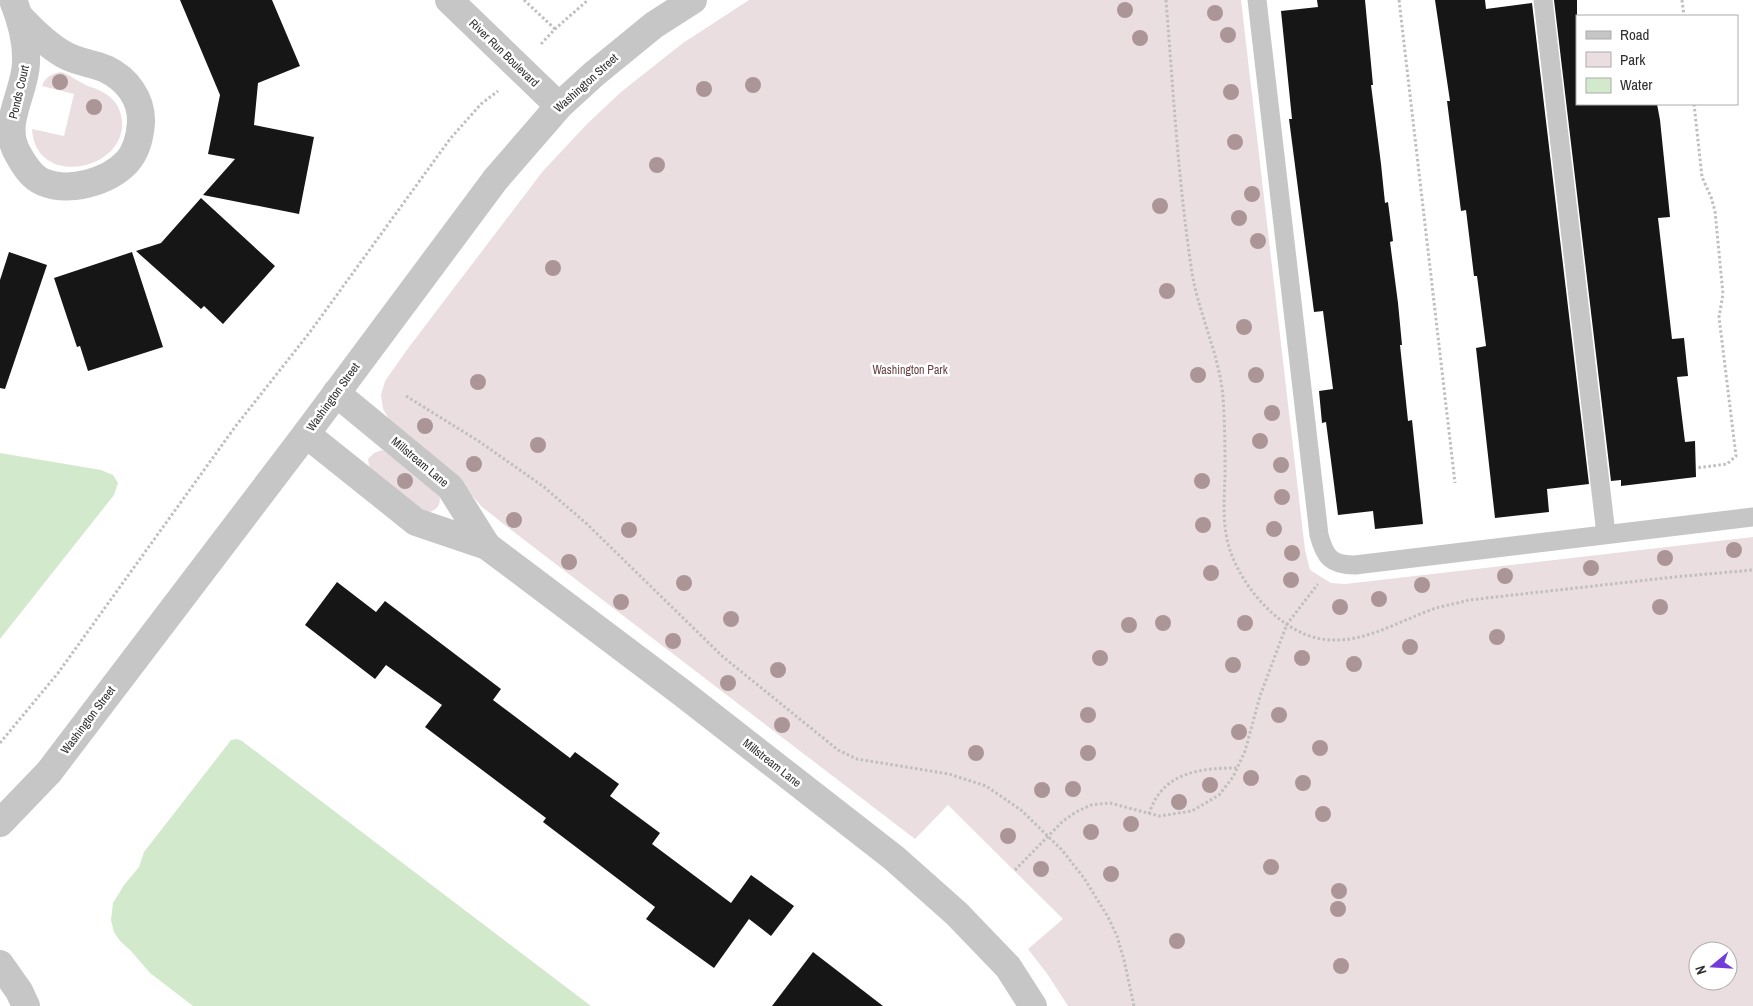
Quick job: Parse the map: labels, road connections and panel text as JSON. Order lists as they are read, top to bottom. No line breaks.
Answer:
{"streets":{"street":["River Run Boulevard","Washington Street","Ponds Court","Millstream Lane"]},"crossings":[["River Run Boulevard","Washington Street"],["Washington Street","Millstream Lane"]],"parks":["Washington Park"],"legend":["Road","Park","Water"],"north":"left"}
